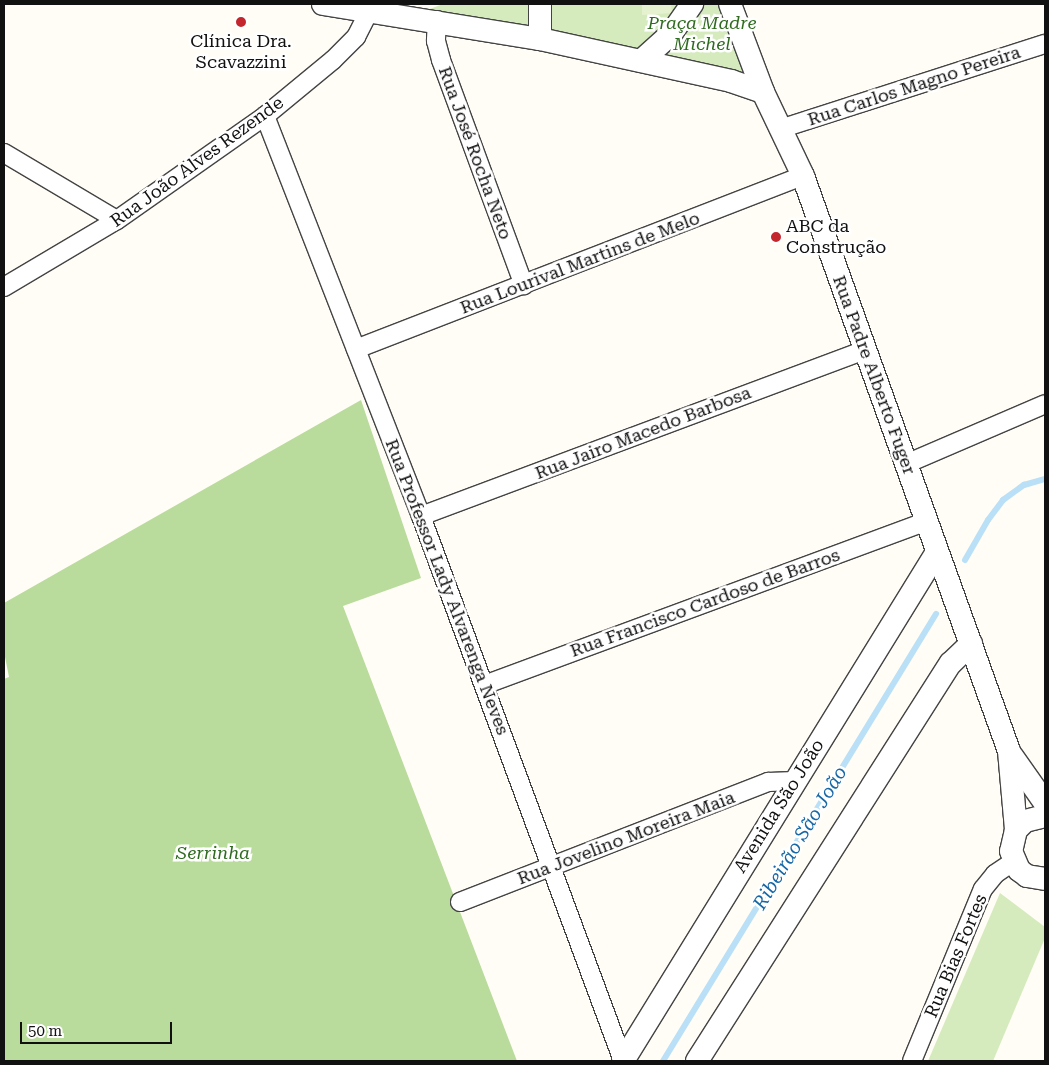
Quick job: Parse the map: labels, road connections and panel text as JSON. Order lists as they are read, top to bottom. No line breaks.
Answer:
{"streets":{"street":["Rua Carlos Magno Pereira","Rua José Rocha Neto","Rua João Alves Rezende","Rua Lourival Martins de Melo","Rua Padre Alberto Fuger","Rua Jairo Macedo Barbosa","Rua Professor Lady Alvarenga Neves","Rua Francisco Cardoso de Barros","Avenida São João","Rua Jovelino Moreira Maia","Rua Bias Fortes"]},"crossings":[["Rua Carlos Magno Pereira","Rua Padre Alberto Fuger"],["Rua José Rocha Neto","Rua Lourival Martins de Melo"],["Rua João Alves Rezende","Rua Professor Lady Alvarenga Neves"],["Rua Lourival Martins de Melo","Rua Padre Alberto Fuger"],["Rua Lourival Martins de Melo","Rua Professor Lady Alvarenga Neves"],["Rua Padre Alberto Fuger","Rua Jairo Macedo Barbosa"],["Rua Padre Alberto Fuger","Rua Francisco Cardoso de Barros"],["Rua Padre Alberto Fuger","Avenida São João"],["Rua Padre Alberto Fuger","Rua Bias Fortes"],["Rua Jairo Macedo Barbosa","Rua Professor Lady Alvarenga Neves"],["Rua Professor Lady Alvarenga Neves","Rua Francisco Cardoso de Barros"],["Rua Professor Lady Alvarenga Neves","Avenida São João"],["Rua Professor Lady Alvarenga Neves","Rua Jovelino Moreira Maia"],["Avenida São João","Rua Jovelino Moreira Maia"]],"water":["Ribeirão São João"],"parks":["Praça Madre Michel","Serrinha"],"places":["Clínica Dra. Scavazzini","ABC da Construção"],"scale_bar":"50 m"}
